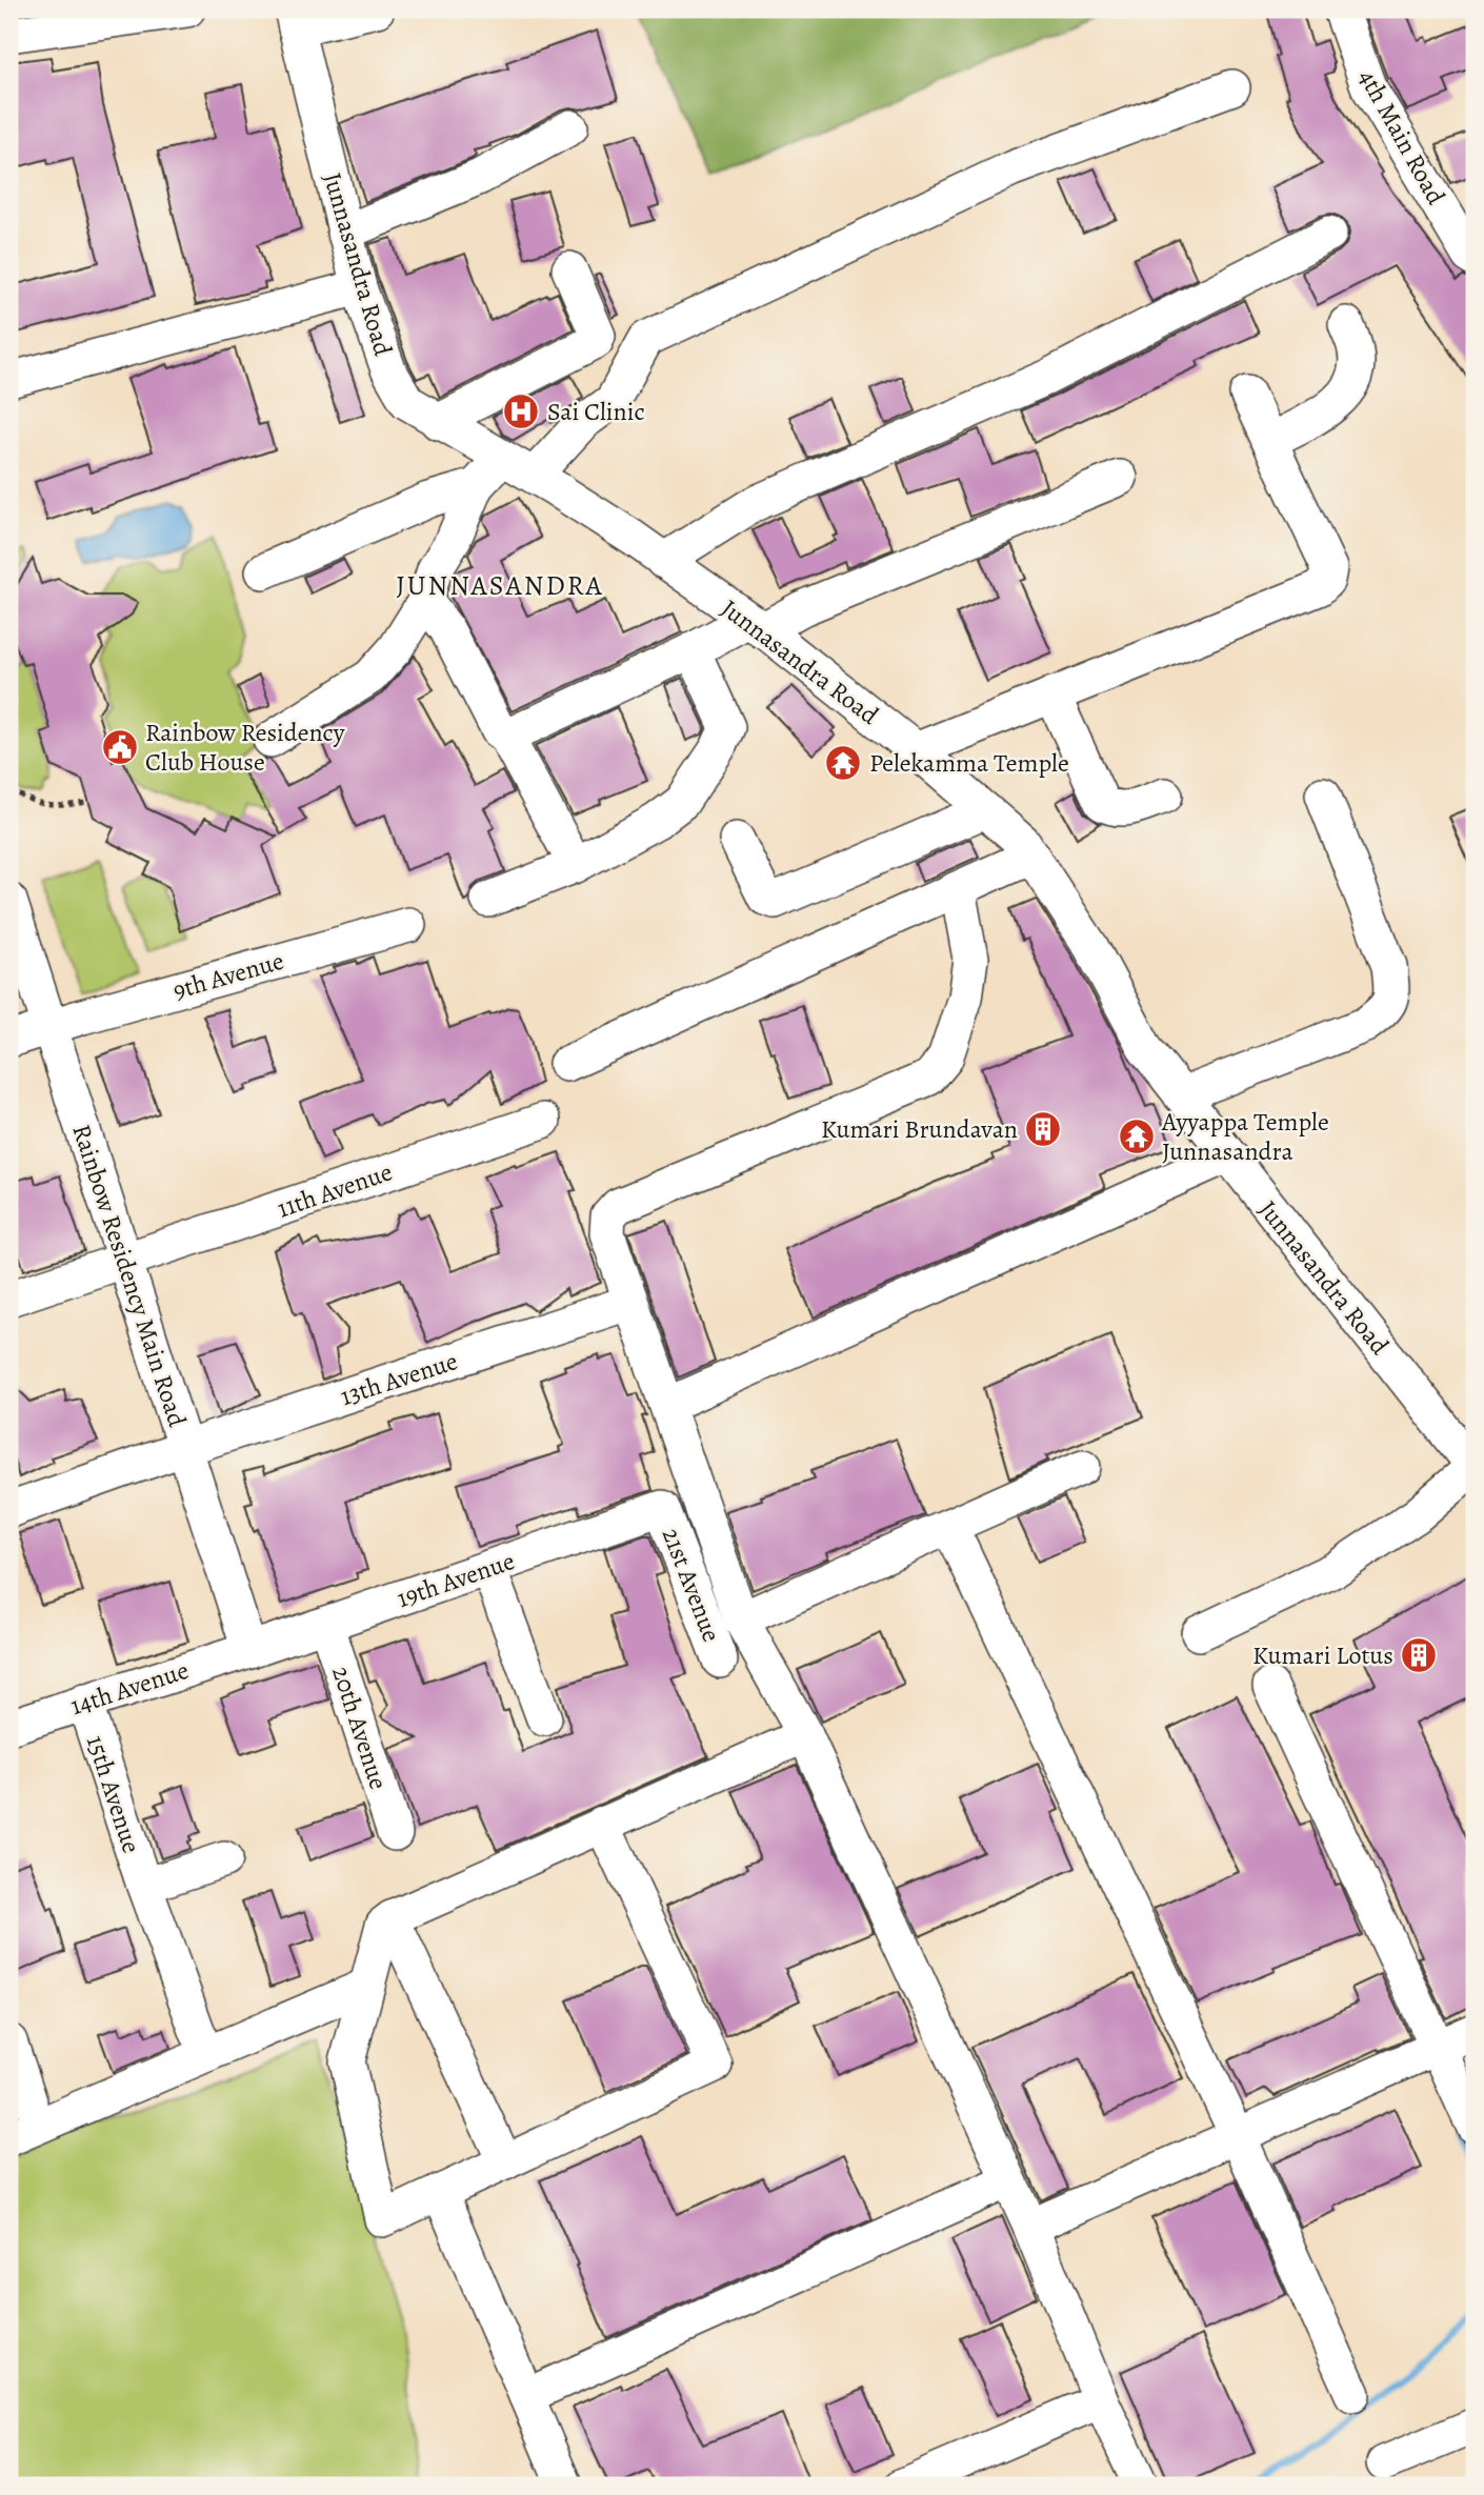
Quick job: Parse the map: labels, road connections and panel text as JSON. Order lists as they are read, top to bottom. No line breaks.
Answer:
{"streets":{"street":["4th Main Road","Junnasandra Road","9th Avenue","11th Avenue","Rainbow Residency Main Road","13th Avenue","19th Avenue","21st Avenue","14th Avenue","20th Avenue","15th Avenue"]},"crossings":[["9th Avenue","Rainbow Residency Main Road"],["11th Avenue","Rainbow Residency Main Road"],["Rainbow Residency Main Road","13th Avenue"],["Rainbow Residency Main Road","19th Avenue"],["Rainbow Residency Main Road","14th Avenue"],["19th Avenue","21st Avenue"],["19th Avenue","14th Avenue"],["19th Avenue","20th Avenue"],["14th Avenue","15th Avenue"]],"districts":["JUNNASANDRA"],"places":{"hospital":["Sai Clinic"],"public building":["Rainbow Residency Club House"],"temple":["Pelekamma Temple","Ayyappa Temple Junnasandra"],"building":["Kumari Brundavan","Kumari Lotus"]}}
